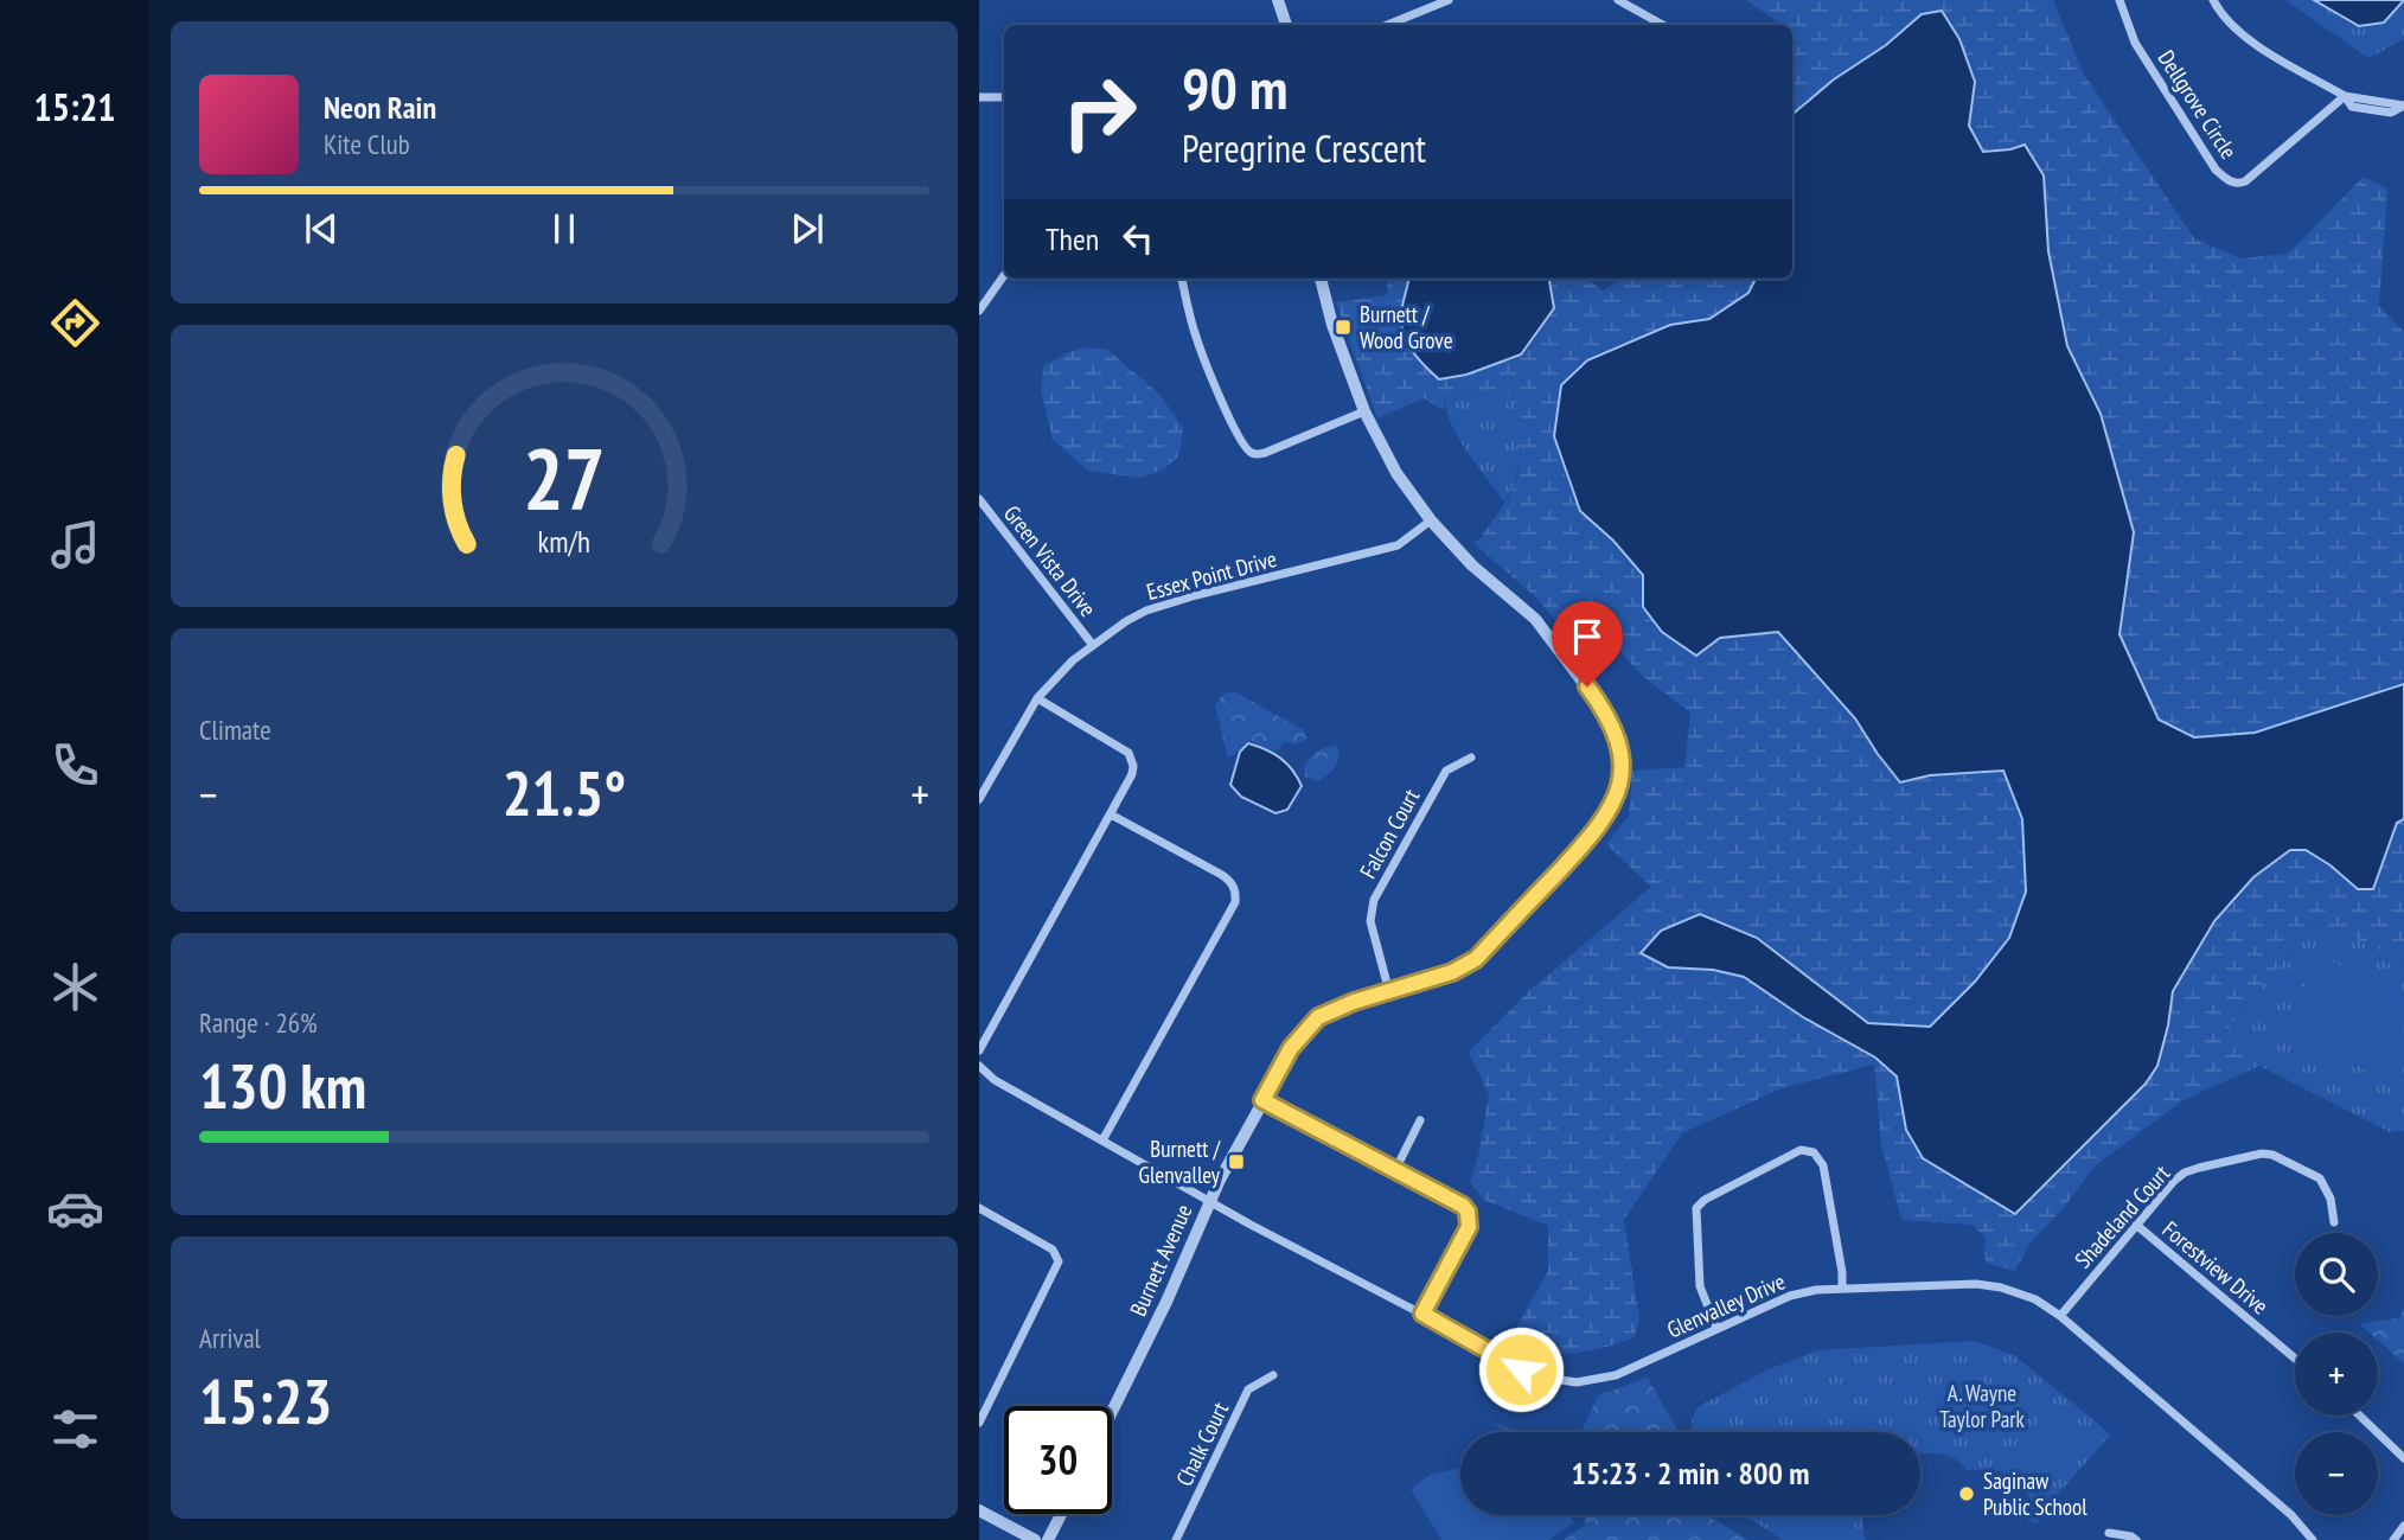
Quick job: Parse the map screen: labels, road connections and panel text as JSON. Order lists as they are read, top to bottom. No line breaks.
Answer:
{"streets":{"street":["Dellgrove Circle","Green Vista Drive","Essex Point Drive","Falcon Court","Shadeland Court","Burnett Avenue","Forestview Drive","Glenvalley Drive","Chalk Court"]},"crossings":[["Green Vista Drive","Essex Point Drive"],["Essex Point Drive","Burnett Avenue"],["Falcon Court","Burnett Avenue"],["Shadeland Court","Forestview Drive"],["Shadeland Court","Glenvalley Drive"],["Burnett Avenue","Glenvalley Drive"]],"parks":["A. Wayne Taylor Park"],"places":{"transit":["Burnett / Wood Grove","Burnett / Glenvalley"],"other":["Saginaw Public School"]},"page":{"tabs":"15:21","turn":["90 m","Peregrine Crescent"],"song":["Neon Rain","Kite Club"],"then":"Then","tile":["Climate",["Range · 26%","130 km"],["Arrival","15:23"]],"heat":["−","21.5°","+"],"map_buttons":["+","−"],"limit":"30","trip":"15:23 · 2 min · 800 m","gauge":["27","km/h"]}}
